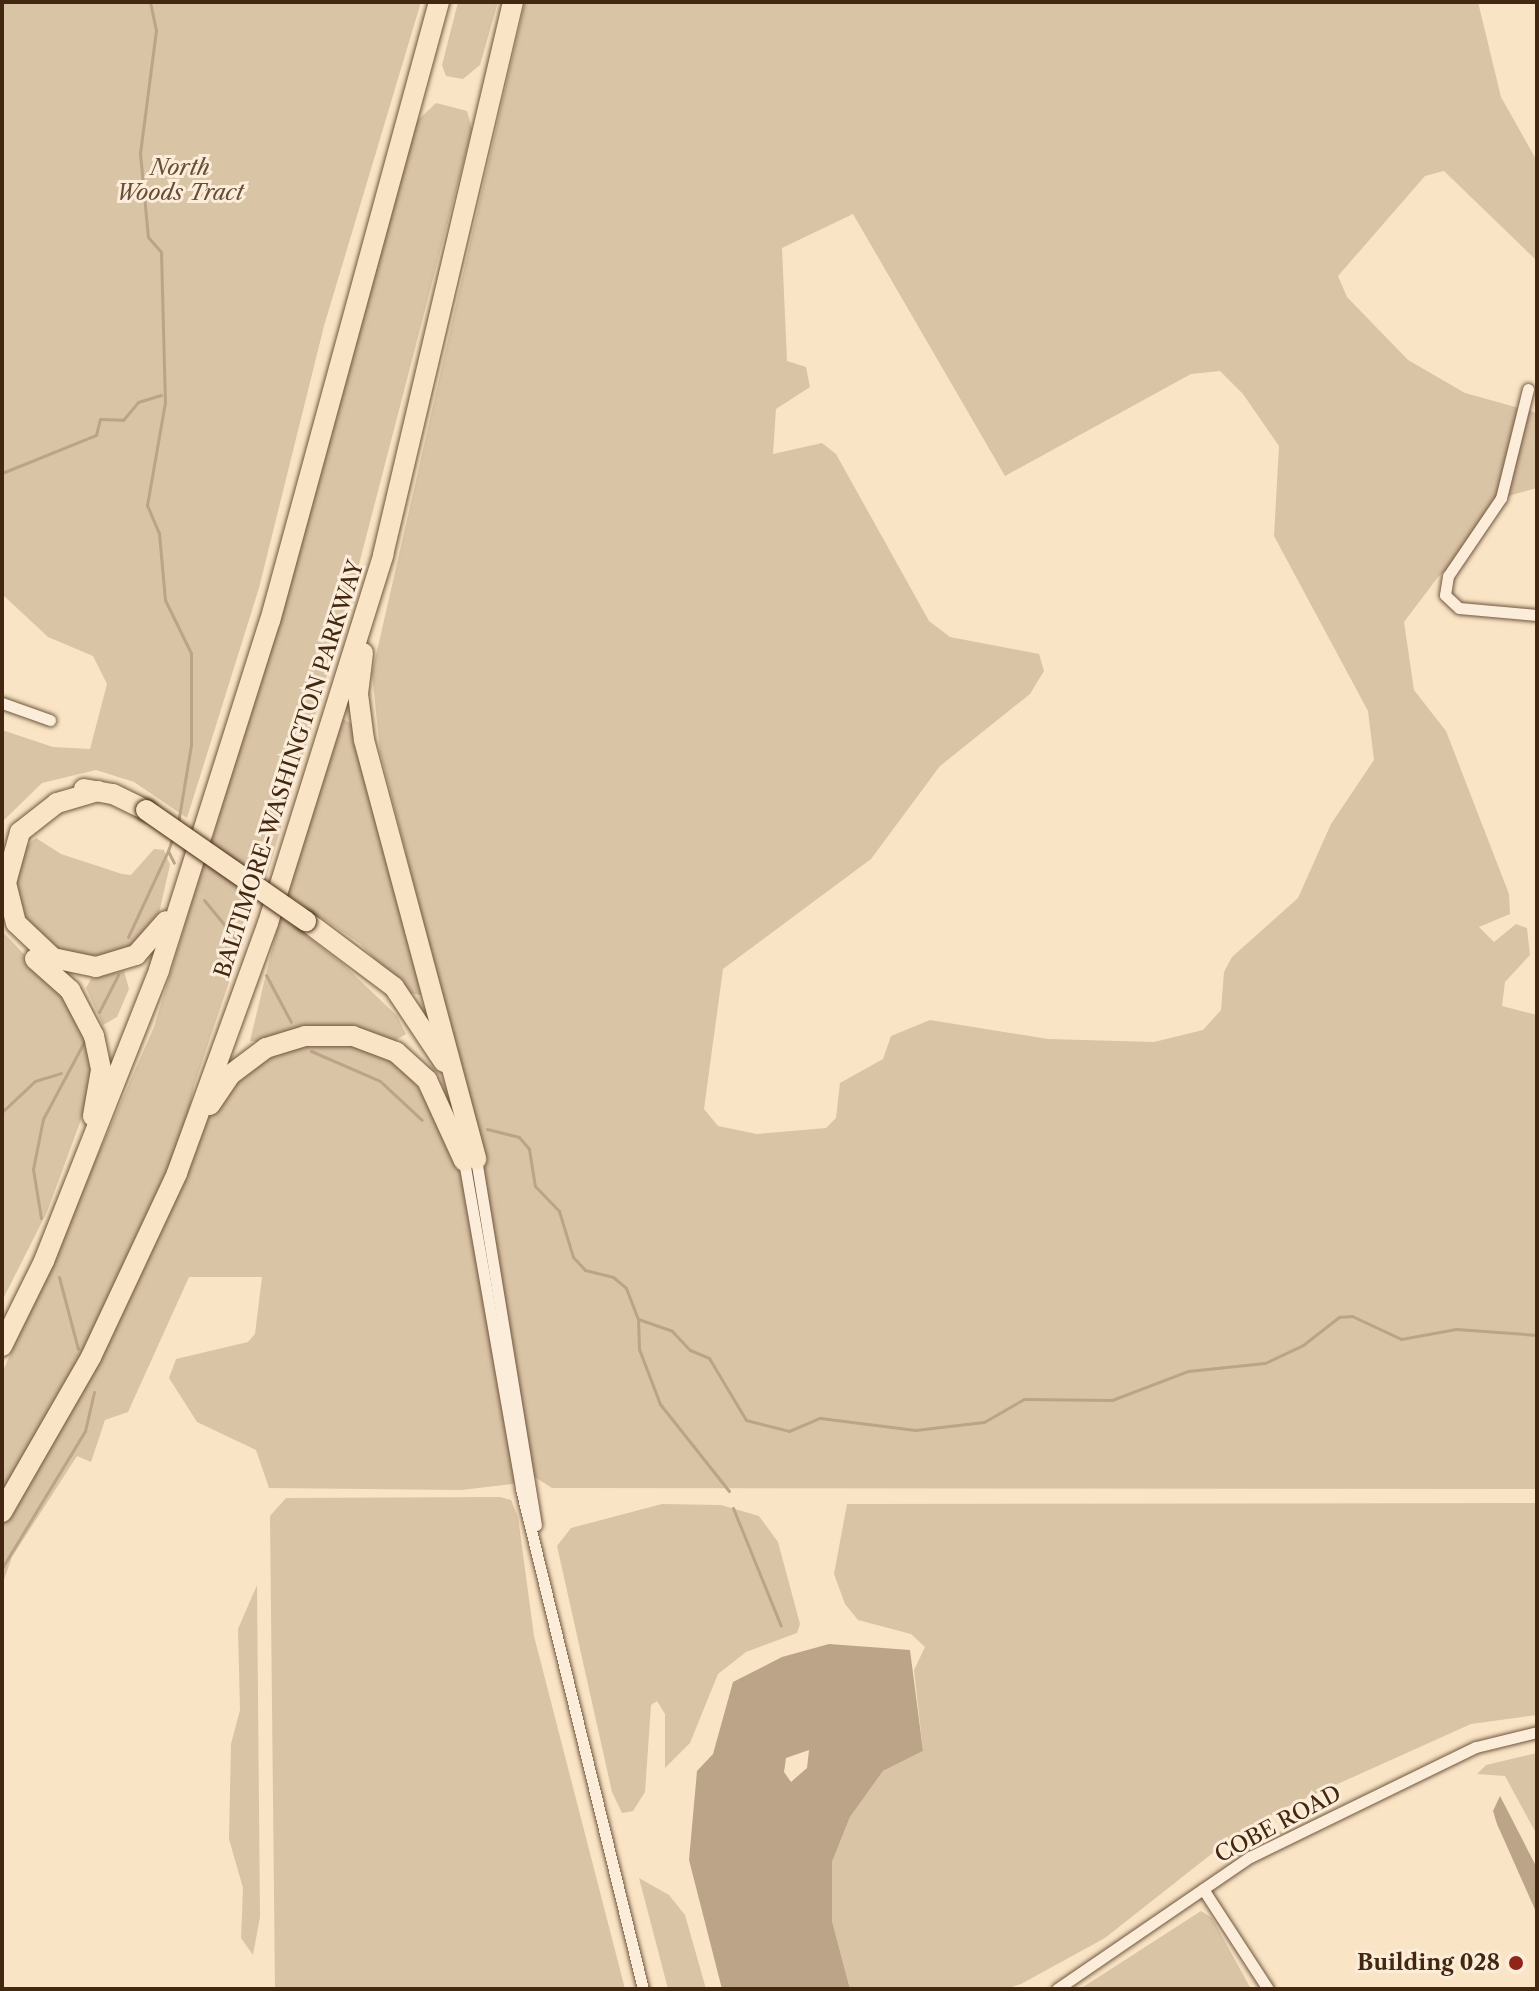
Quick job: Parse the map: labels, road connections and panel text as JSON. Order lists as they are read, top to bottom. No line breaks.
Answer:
{"streets":{"highway":["BALTIMORE-WASHINGTON PARKWAY"],"street":["COBE ROAD"]},"parks":["North Woods Tract"],"places":["Building 028"]}
